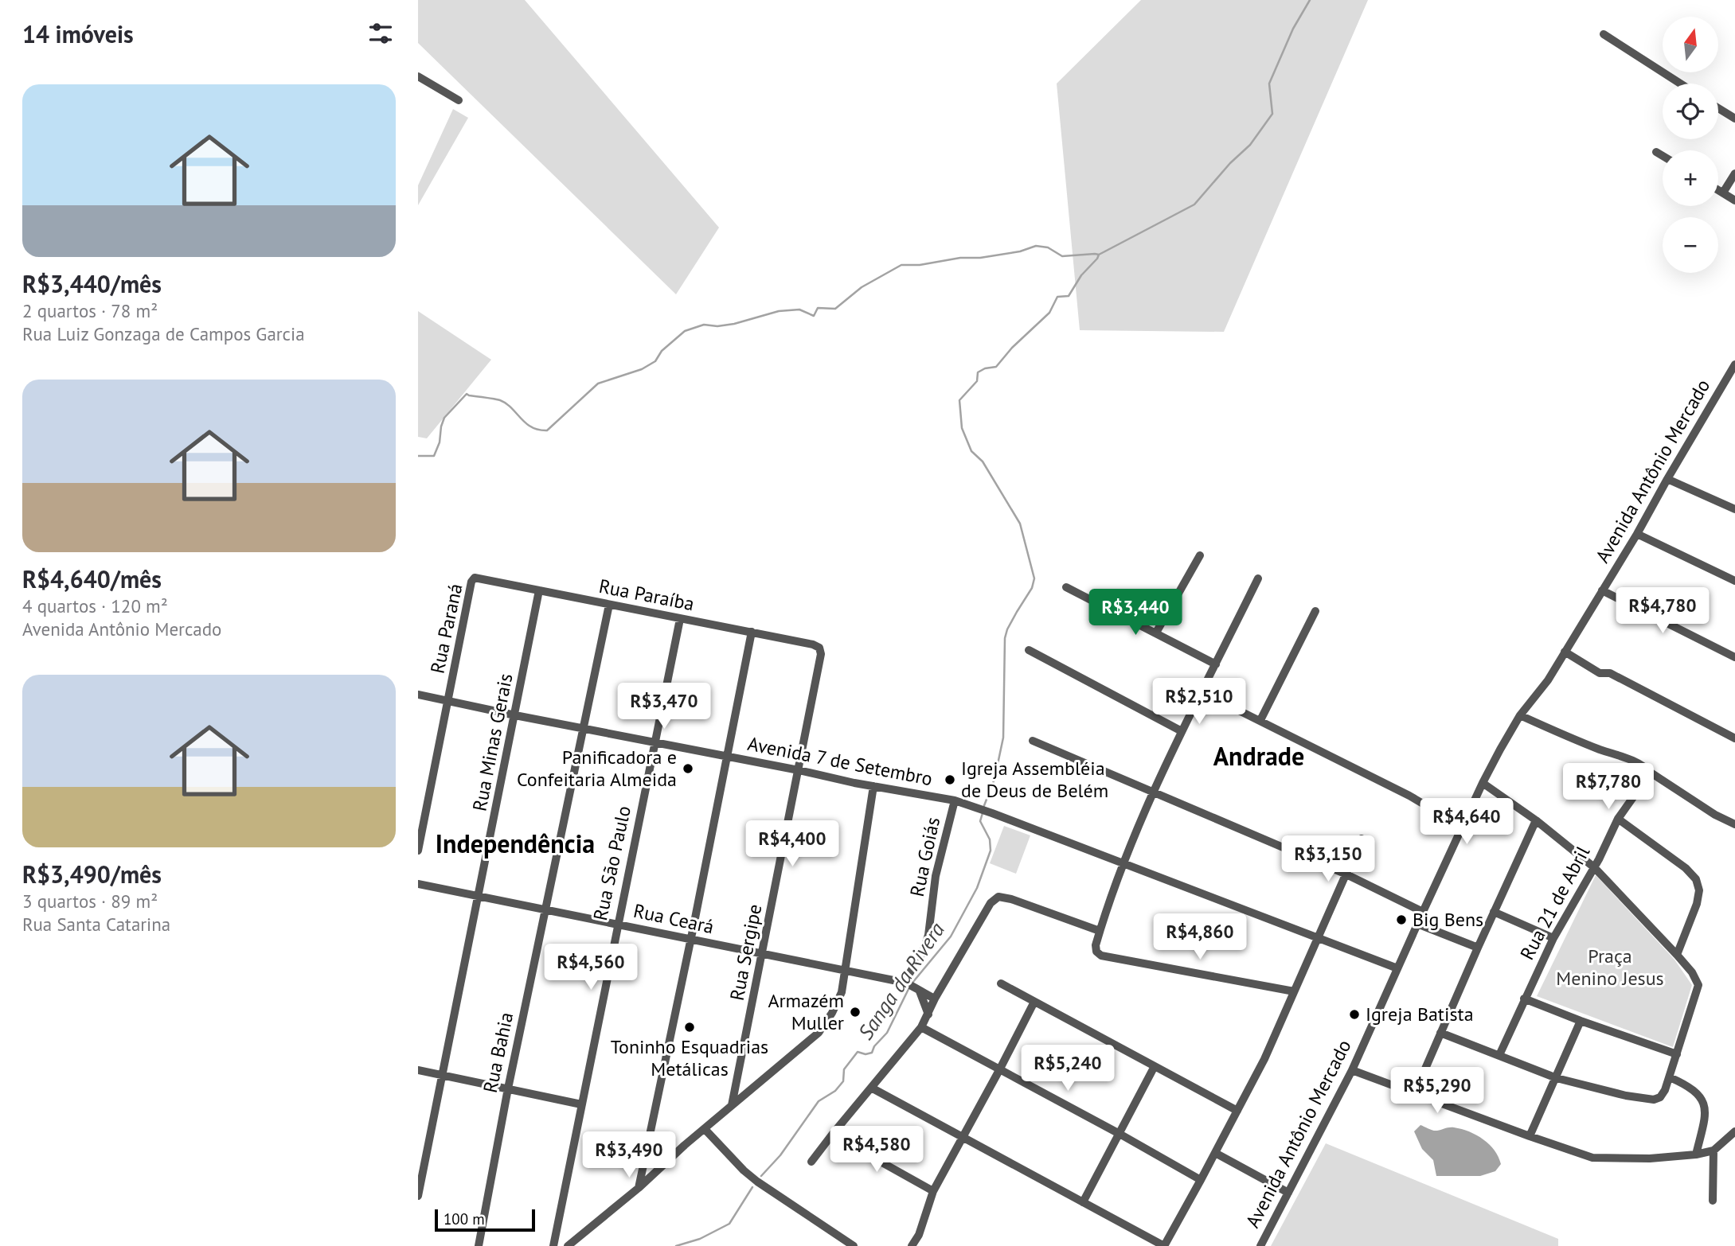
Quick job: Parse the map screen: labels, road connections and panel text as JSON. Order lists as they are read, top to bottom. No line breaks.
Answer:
{"streets":{"street":["Avenida Antônio Mercado","Rua Paraíba","Rua Paraná","Rua Minas Gerais","Avenida 7 de Setembro","Rua Goiás","Rua São Paulo","Rua 21 de Abril","Rua Ceará","Rua Sergipe","Rua Bahia"]},"crossings":[["Avenida Antônio Mercado","Avenida 7 de Setembro"],["Rua Paraíba","Rua Paraná"],["Rua Paraíba","Rua Minas Gerais"],["Rua Paraíba","Rua São Paulo"],["Rua Paraíba","Rua Sergipe"],["Rua Paraíba","Rua Bahia"],["Rua Paraná","Avenida 7 de Setembro"],["Rua Minas Gerais","Avenida 7 de Setembro"],["Rua Minas Gerais","Rua Ceará"],["Avenida 7 de Setembro","Rua Goiás"],["Avenida 7 de Setembro","Rua São Paulo"],["Avenida 7 de Setembro","Rua Sergipe"],["Avenida 7 de Setembro","Rua Bahia"],["Rua Goiás","Rua Ceará"],["Rua São Paulo","Rua Ceará"],["Rua Ceará","Rua Sergipe"],["Rua Ceará","Rua Bahia"]],"districts":["Andrade","Independência"],"water":["Sanga da Rivera"],"parks":["Praça Menino Jesus"],"places":["Panificadora e Confeitaria Almeida","Igreja Assembléia de Deus de Belém","Big Bens","Armazém Muller","Igreja Batista","Toninho Esquadrias Metálicas"],"scale_bar":"100 m","north":"top","page":{"heading":"14 imóveis","map_buttons":["+","−"],"list":[{"name":"R$3,440/mês","note":"2 quartos · 78 m² · Rua Luiz Gonzaga de Campos Garcia"},{"name":"R$4,640/mês","note":"4 quartos · 120 m² · Avenida Antônio Mercado"},{"name":"R$3,490/mês","note":"3 quartos · 89 m² · Rua Santa Catarina"}],"price":["R$4,780","R$3,440","R$2,510","R$3,470","R$7,780","R$4,640","R$4,400","R$3,150","R$4,860","R$4,560","R$5,240","R$5,290","R$4,580","R$3,490"],"scale":"100 m"}}
